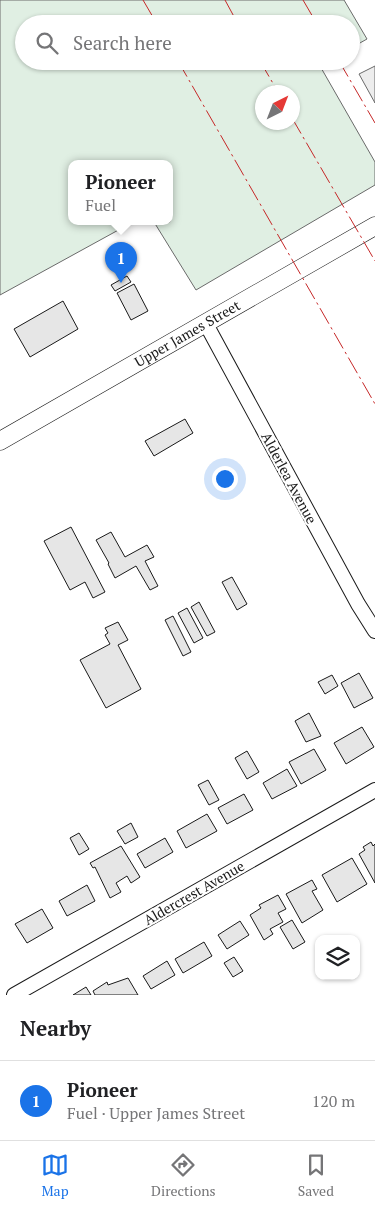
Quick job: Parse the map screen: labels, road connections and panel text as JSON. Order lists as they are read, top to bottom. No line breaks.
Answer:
{"streets":{"main road":["Upper James Street"],"street":["Alderlea Avenue","Aldercrest Avenue"]},"crossings":[["Upper James Street","Alderlea Avenue"]],"north":"top right","page":{"search":"Search here","popup":["Pioneer","Fuel"],"pins":"1","heading":"Nearby","list":[{"mark":"1","name":"Pioneer","note":"Fuel · Upper James Street","value":"120 m"}],"nav":["Map","Directions","Saved"]}}
